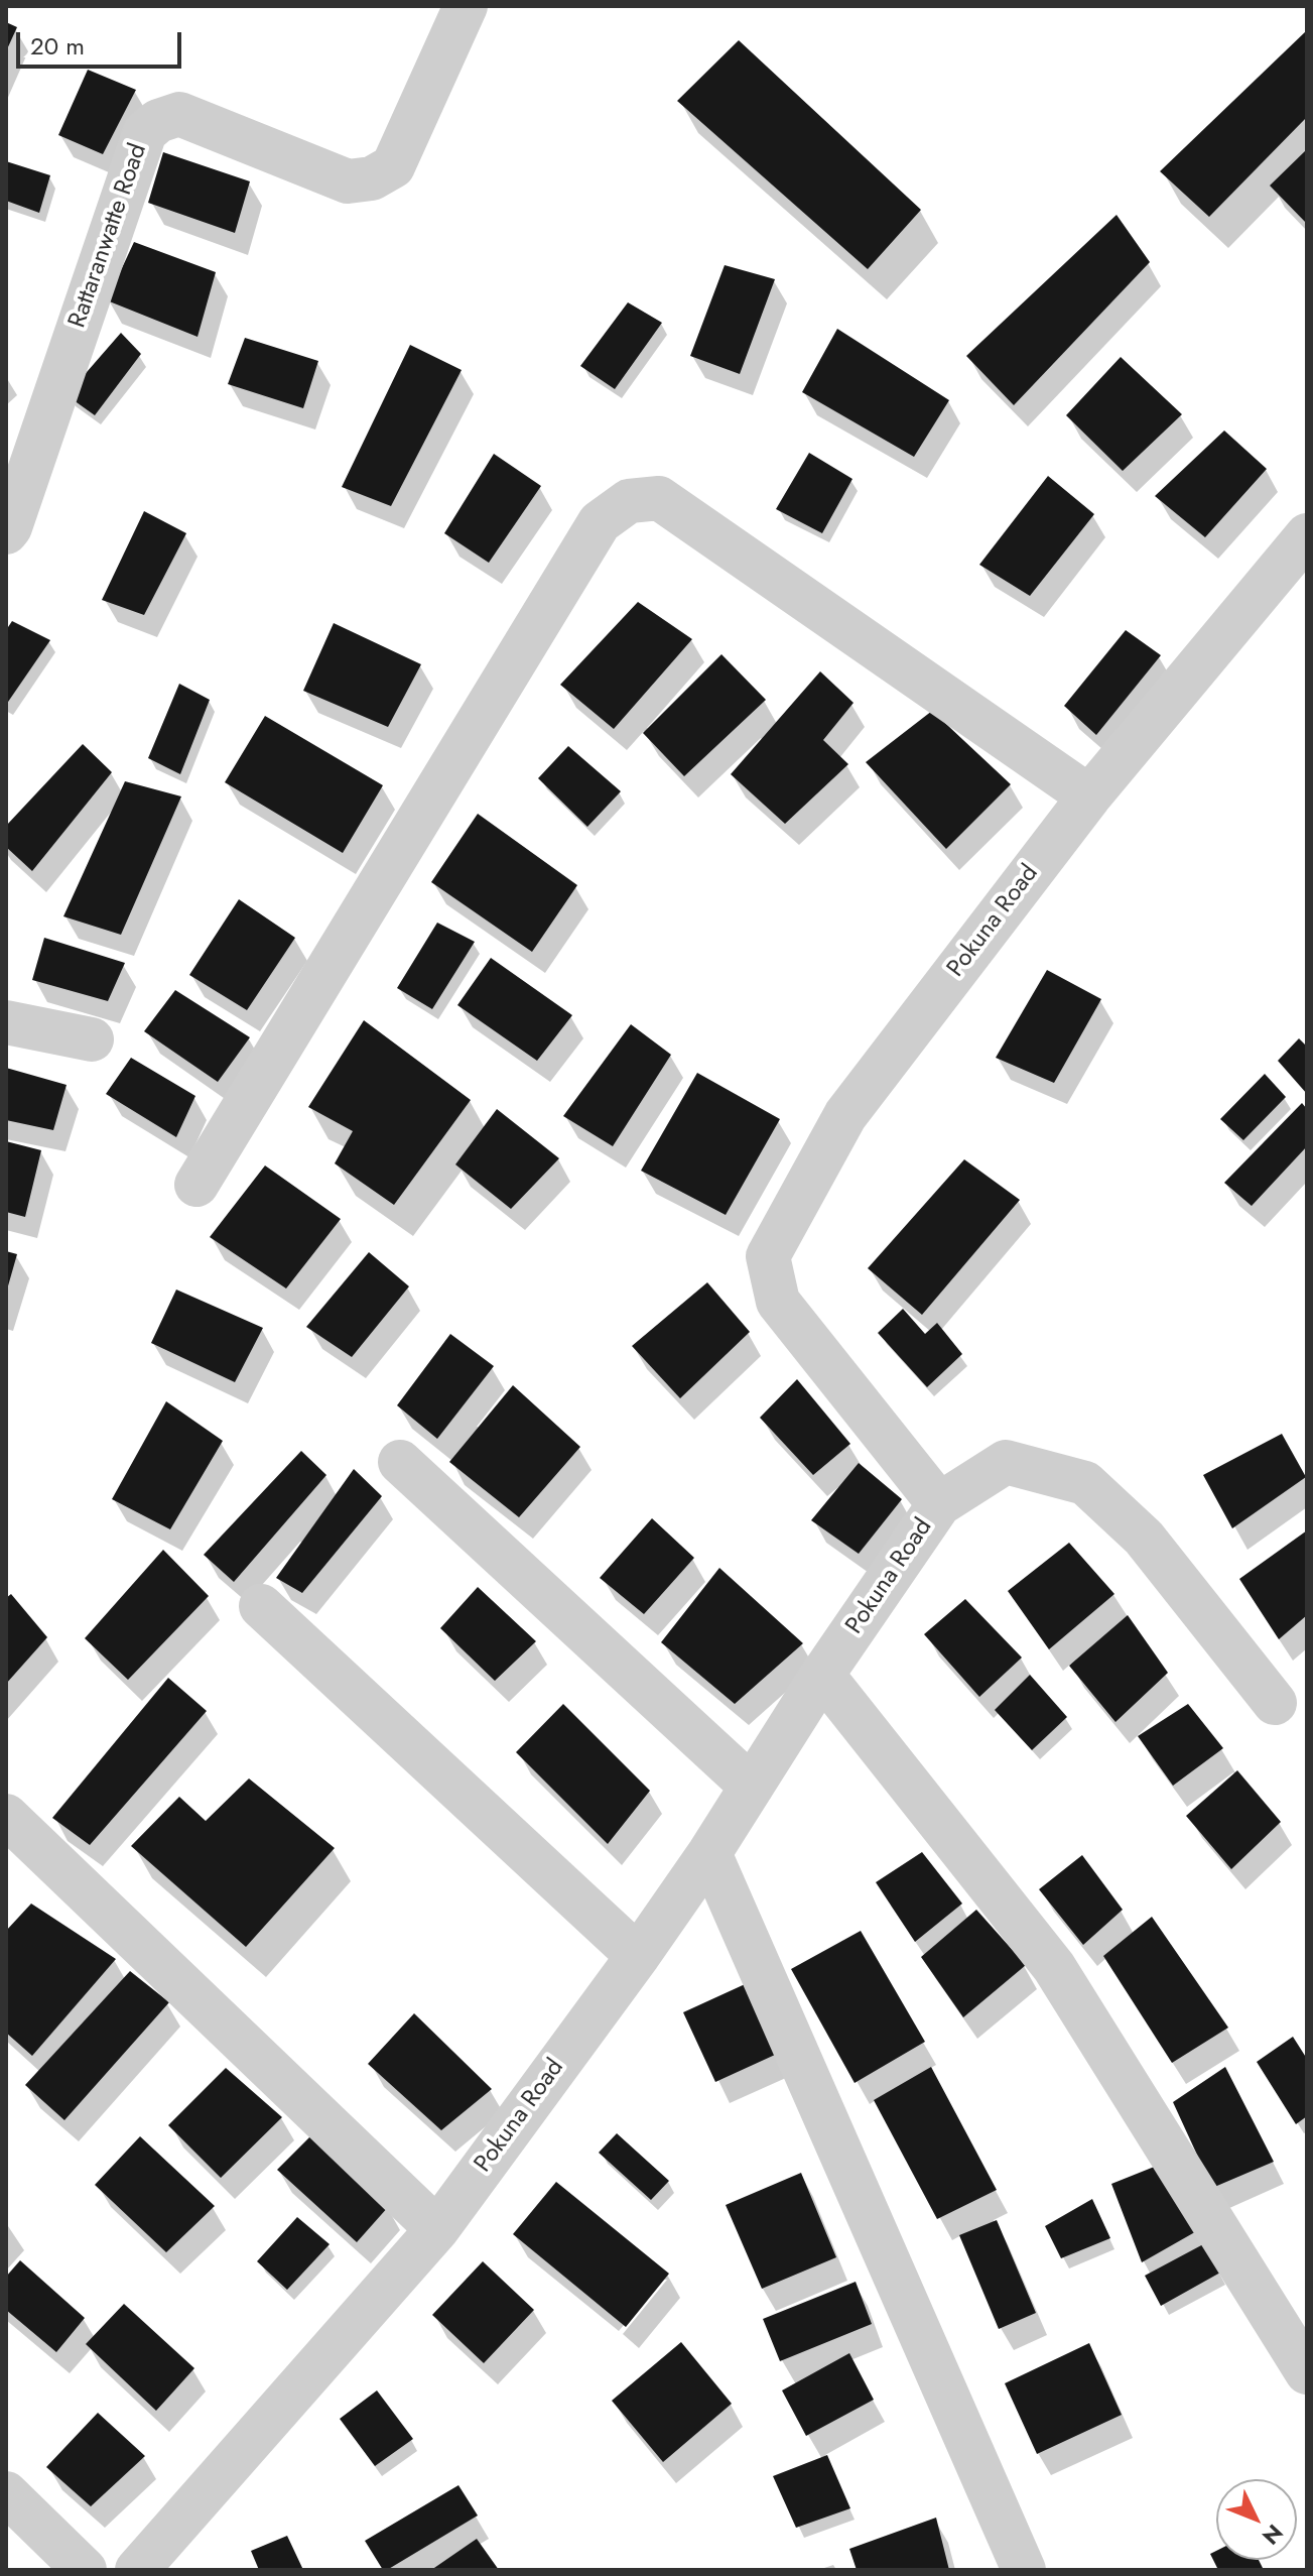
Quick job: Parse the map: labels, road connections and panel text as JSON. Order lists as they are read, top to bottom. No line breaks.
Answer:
{"streets":{"street":["Rattaranwatte Road","Pokuna Road"]},"scale_bar":"20 m","north":"bottom right"}
